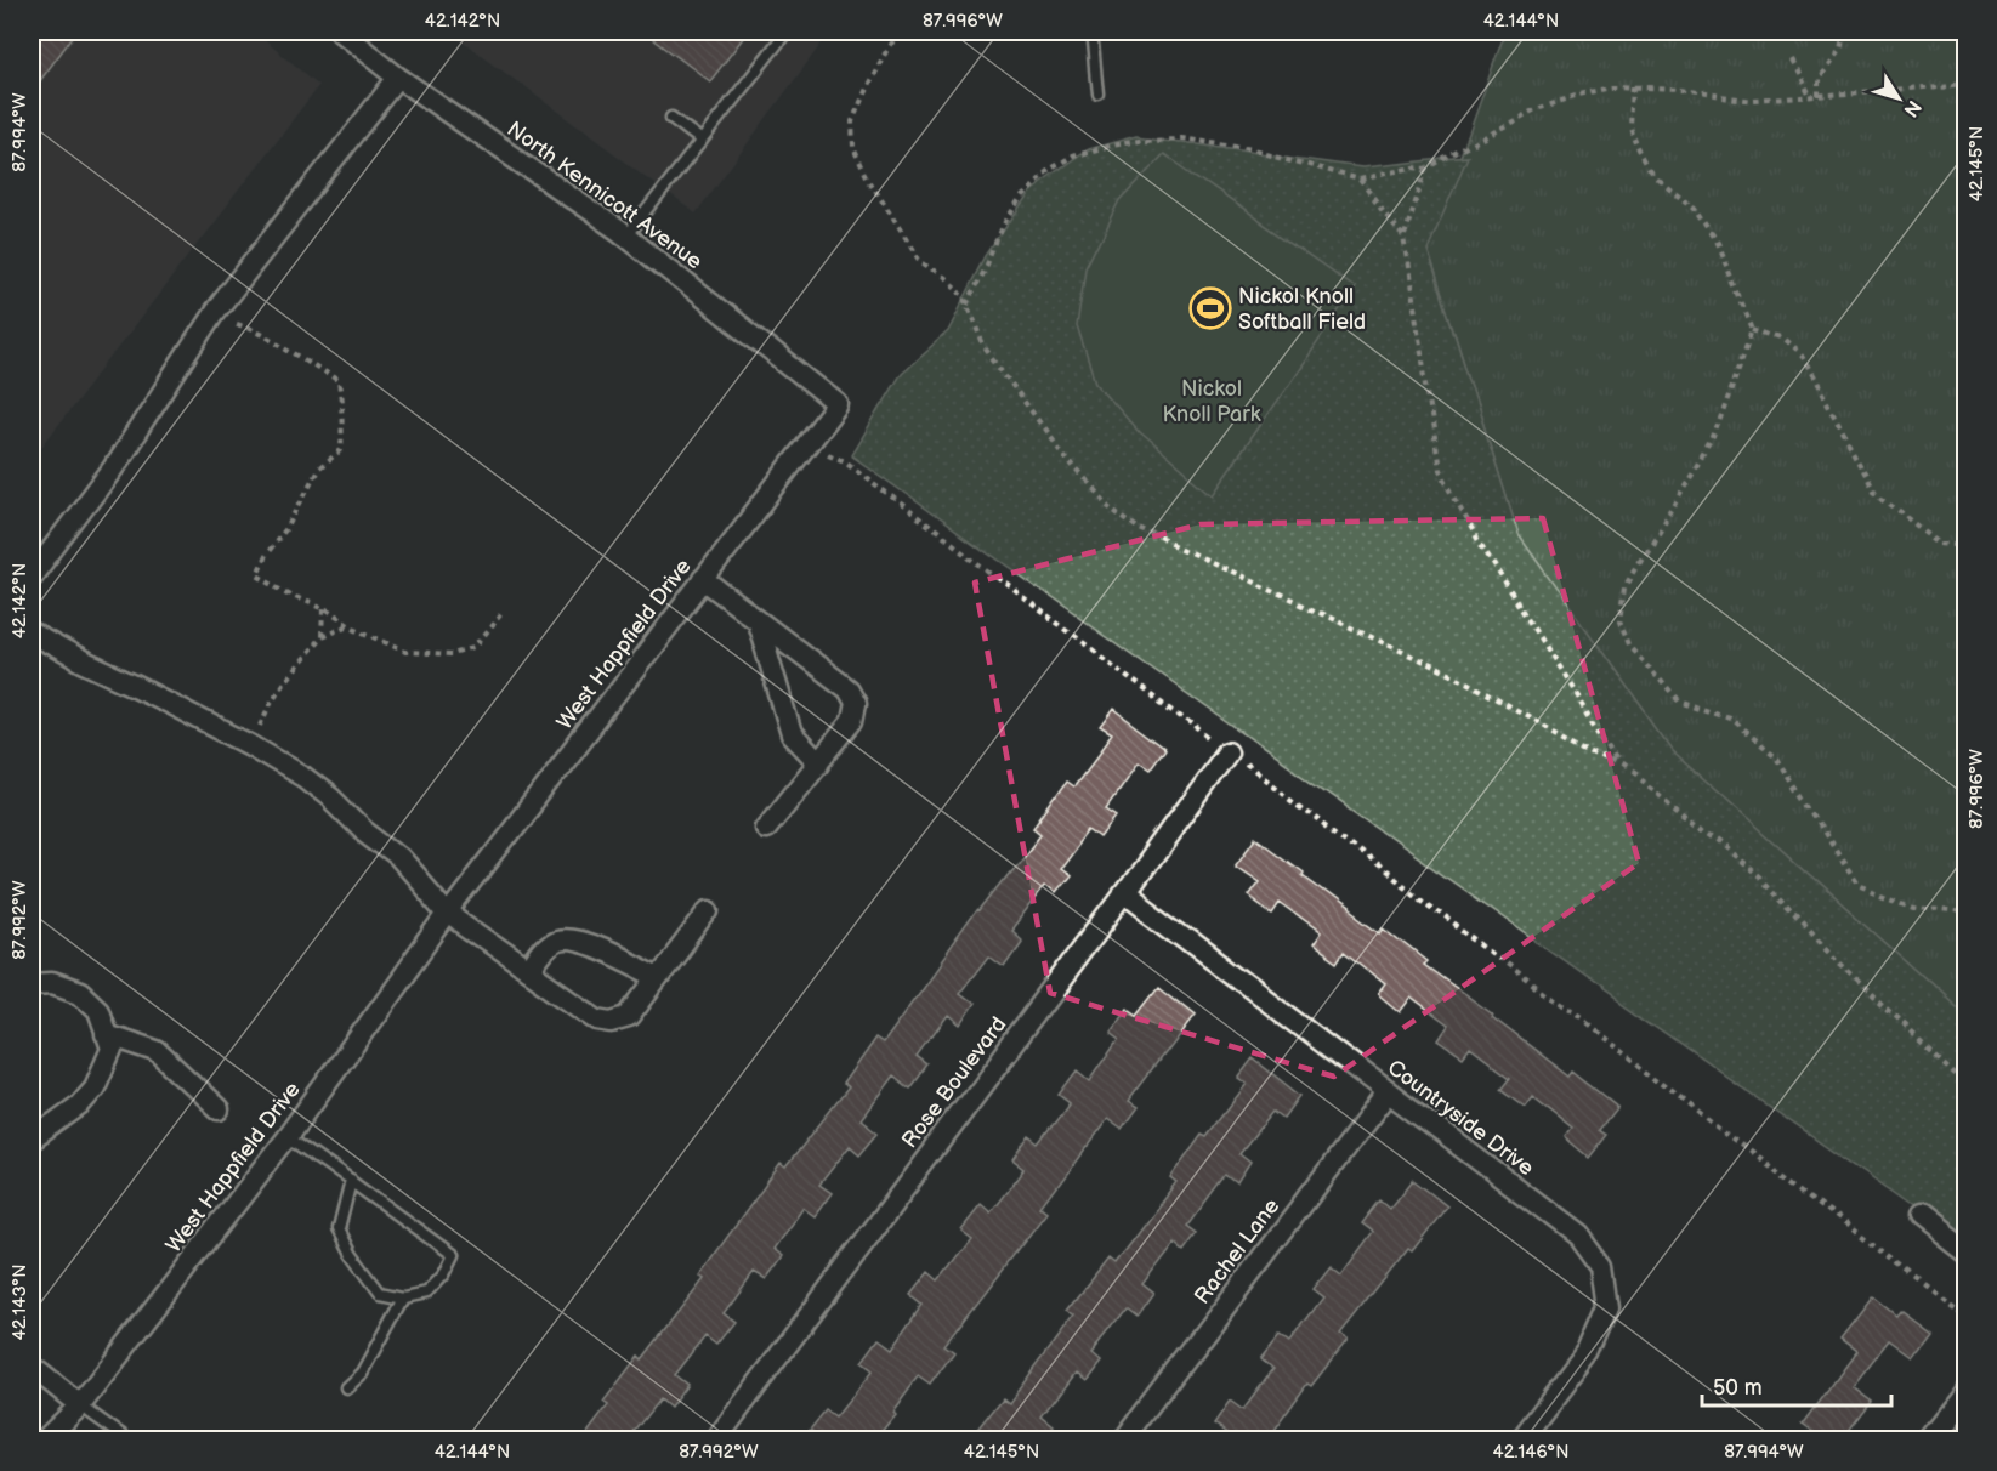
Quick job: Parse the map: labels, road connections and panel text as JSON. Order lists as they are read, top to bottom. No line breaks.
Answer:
{"streets":{"street":["North Kennicott Avenue","West Happfield Drive","Rose Boulevard","Countryside Drive","Rachel Lane"]},"crossings":[["North Kennicott Avenue","West Happfield Drive"],["Rose Boulevard","Countryside Drive"],["Countryside Drive","Rachel Lane"]],"parks":["Nickol Knoll Park"],"places":{"sports":["Nickol Knoll Softball Field"]},"scale_bar":"50 m","north":"bottom right","coordinates":["42.142°N","87.996°W","42.144°N","87.994°W","42.145°N","87.992°W","42.143°N","42.146°N"]}
